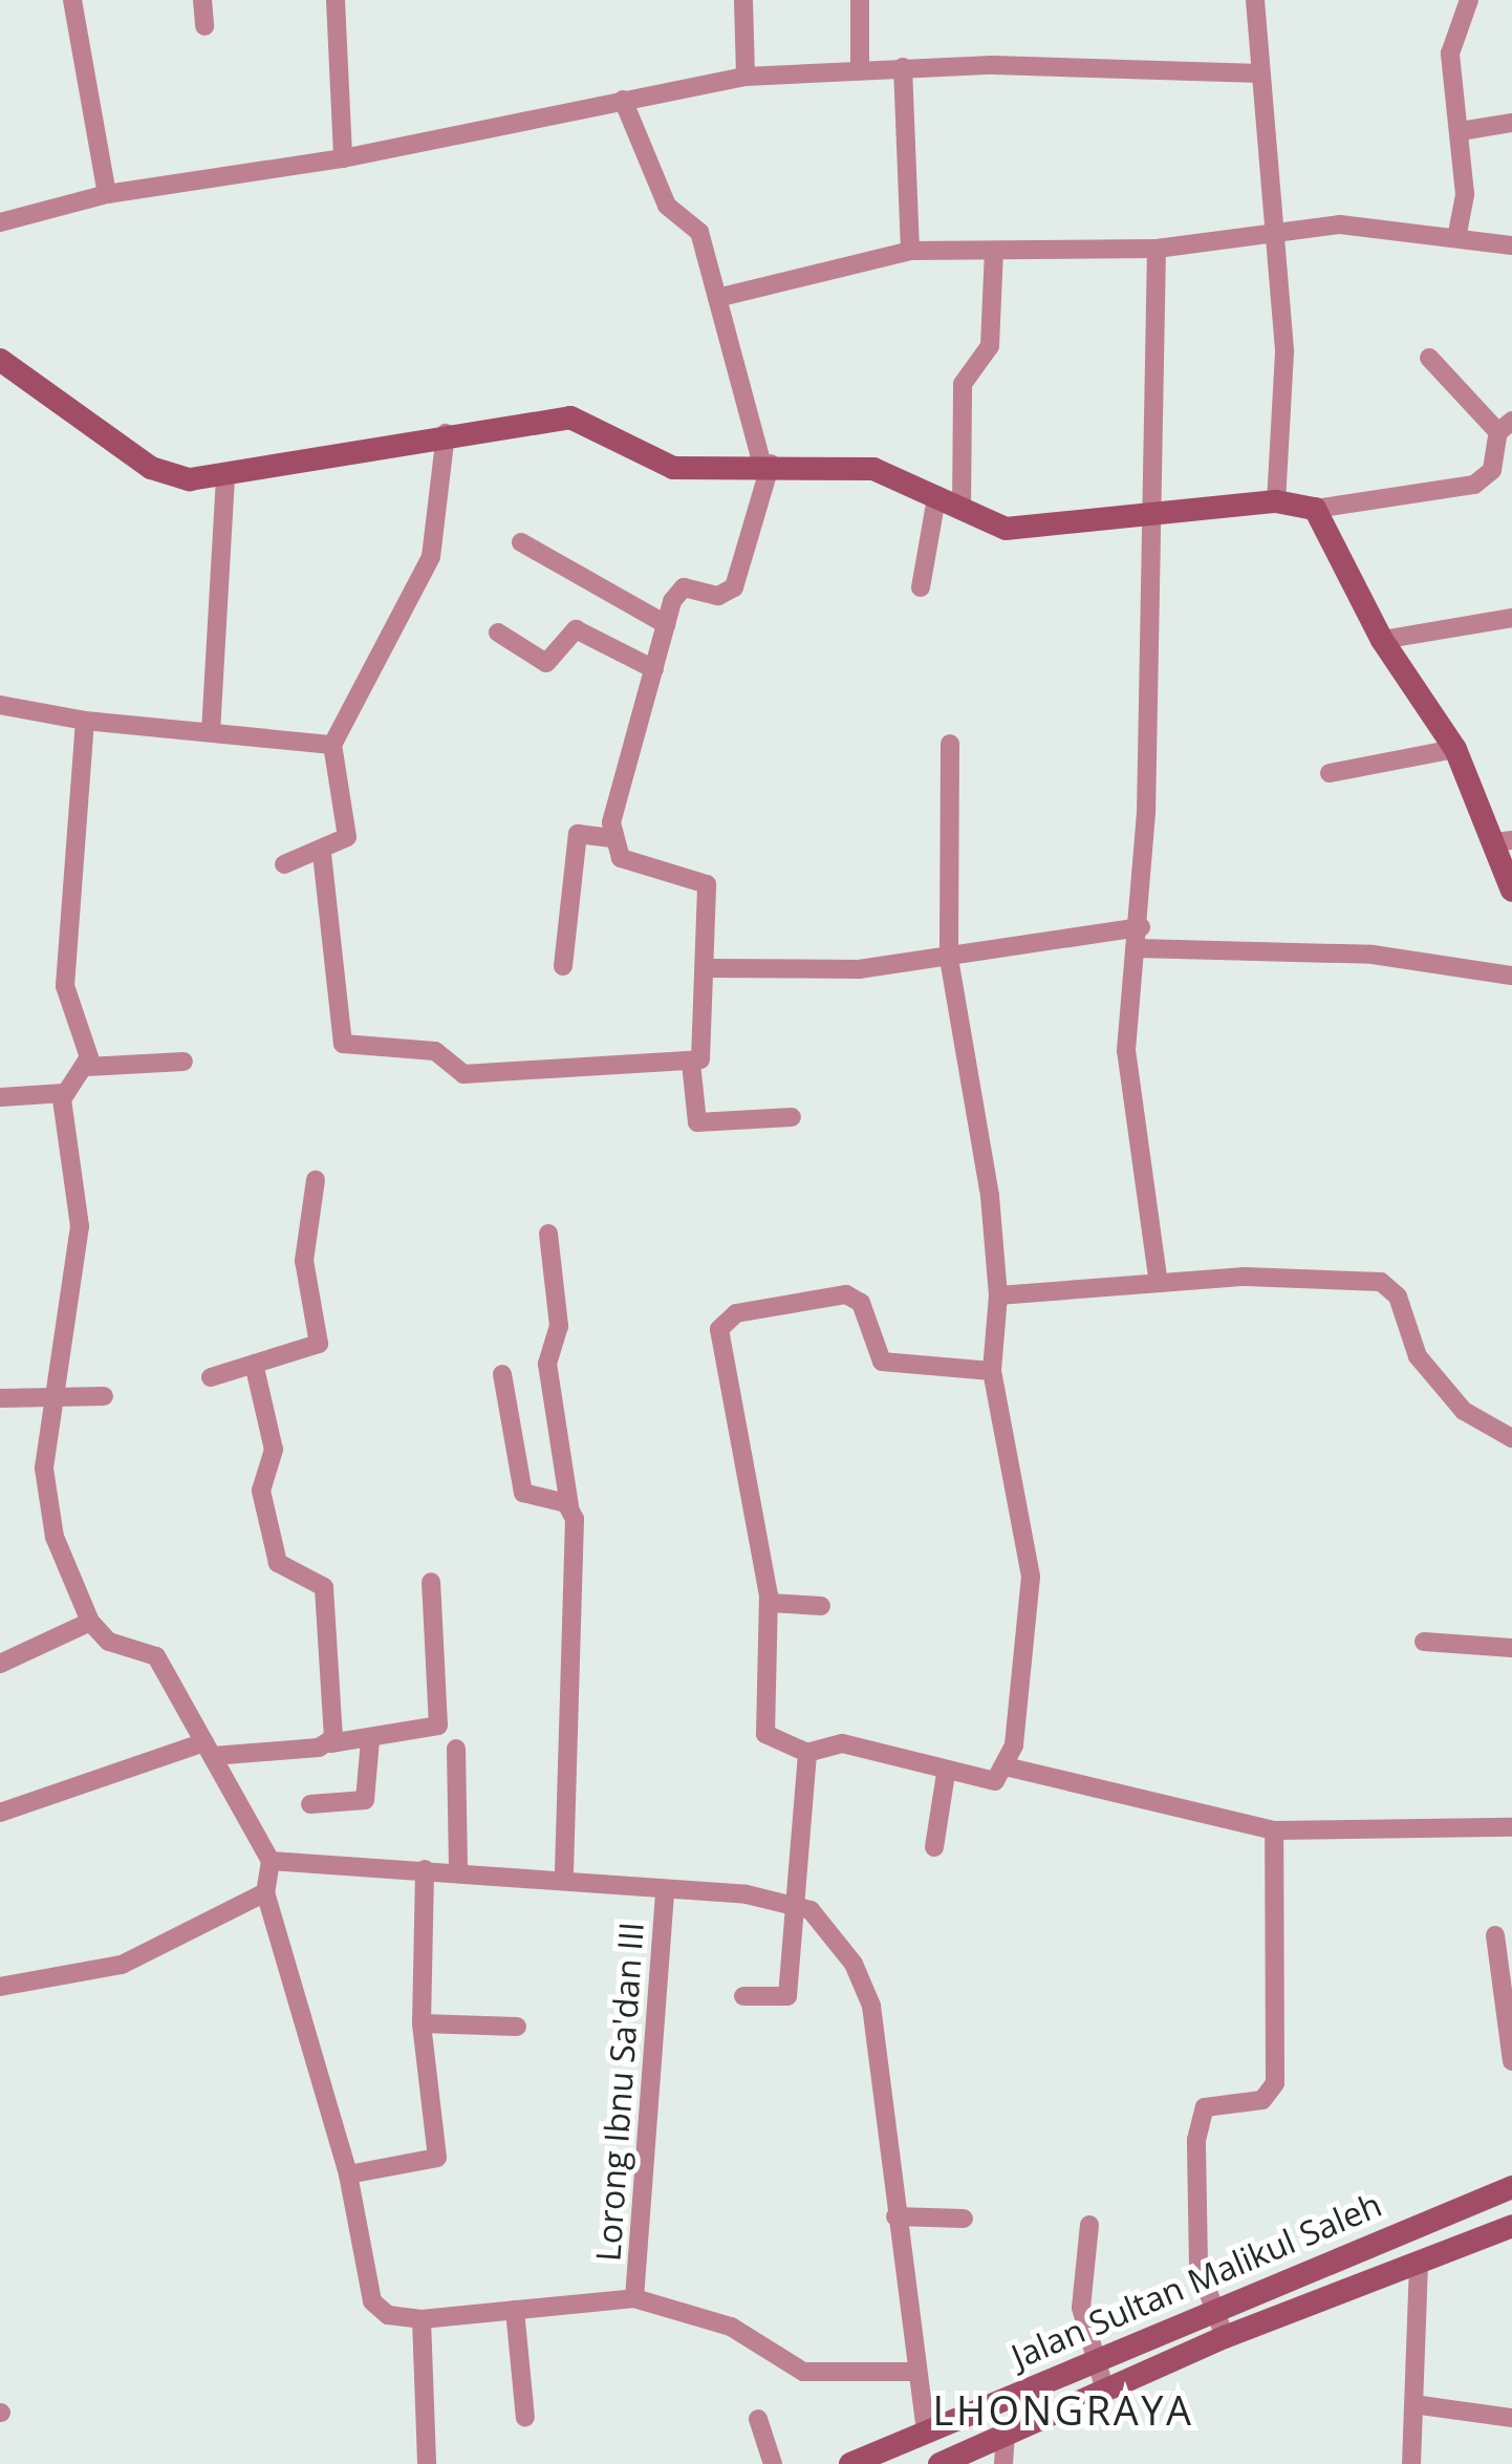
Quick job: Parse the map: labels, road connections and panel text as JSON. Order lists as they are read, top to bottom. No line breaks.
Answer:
{"streets":{"street":["Lorong Ibnu Sa'dan III","Jalan Sultan Malikul Saleh"]},"districts":["LHONGRAYA"]}
